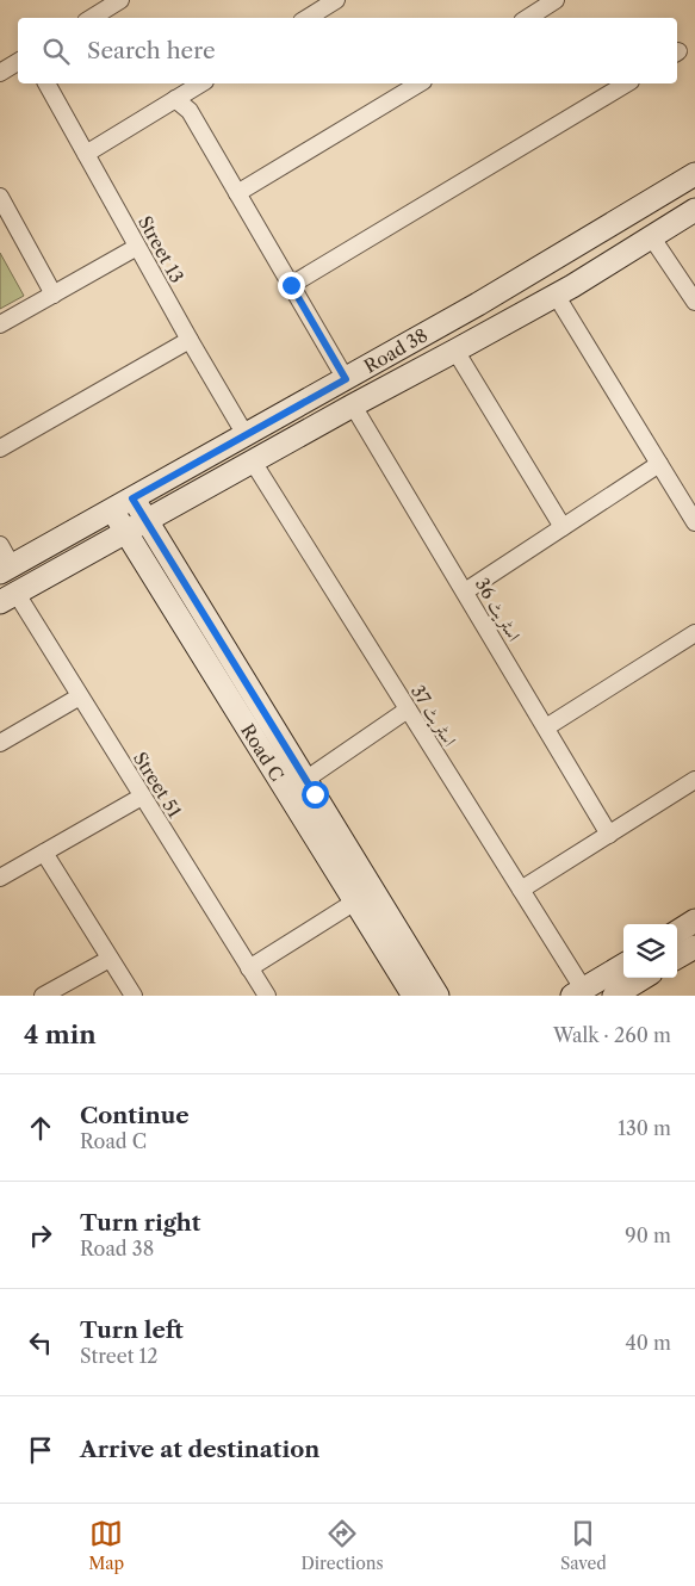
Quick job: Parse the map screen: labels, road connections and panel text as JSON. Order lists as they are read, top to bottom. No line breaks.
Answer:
{"streets":{"main road":["Road 38","Road C"],"street":["Street 13","اسٹریٹ 36","اسٹریٹ 37","Street 51"]},"crossings":[["Street 13","Road 38"],["Road 38","اسٹریٹ 36"],["Road 38","اسٹریٹ 37"],["Road 38","Road C"],["Road 38","Street 51"]],"page":{"search":"Search here","heading":["4 min","Walk · 260 m"],"list":[["Continue","Road C","130 m"],["Turn right","Road 38","90 m"],["Turn left","Street 12","40 m"],"Arrive at destination"],"nav":["Map","Directions","Saved"]}}
